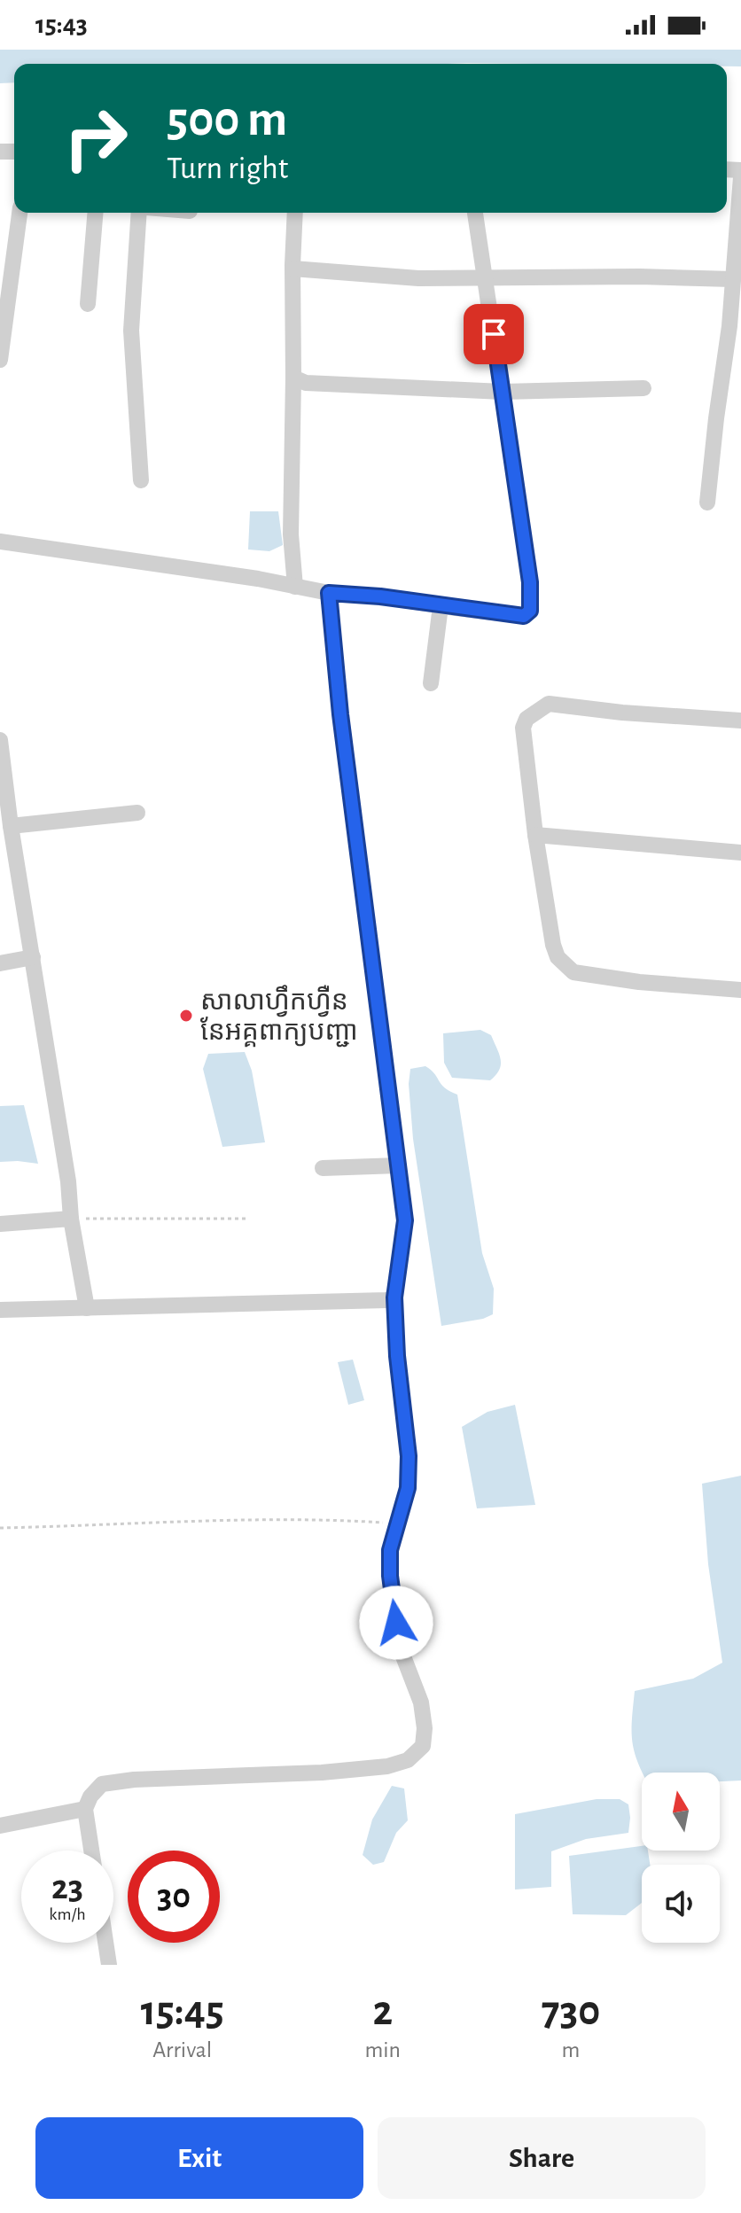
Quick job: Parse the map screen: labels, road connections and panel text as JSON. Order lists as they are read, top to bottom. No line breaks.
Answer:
{"places":["សាលាហ្វឹកហ្វឺន នែអគ្គពាក្យបញ្ជា"],"north":"top","page":{"status":"15:43","turn":["500 m","Turn right"],"speed":"23 km/h","limit":"30","eta":["15:45","Arrival","2","min","730","m"],"buttons":["Exit","Share"]}}
